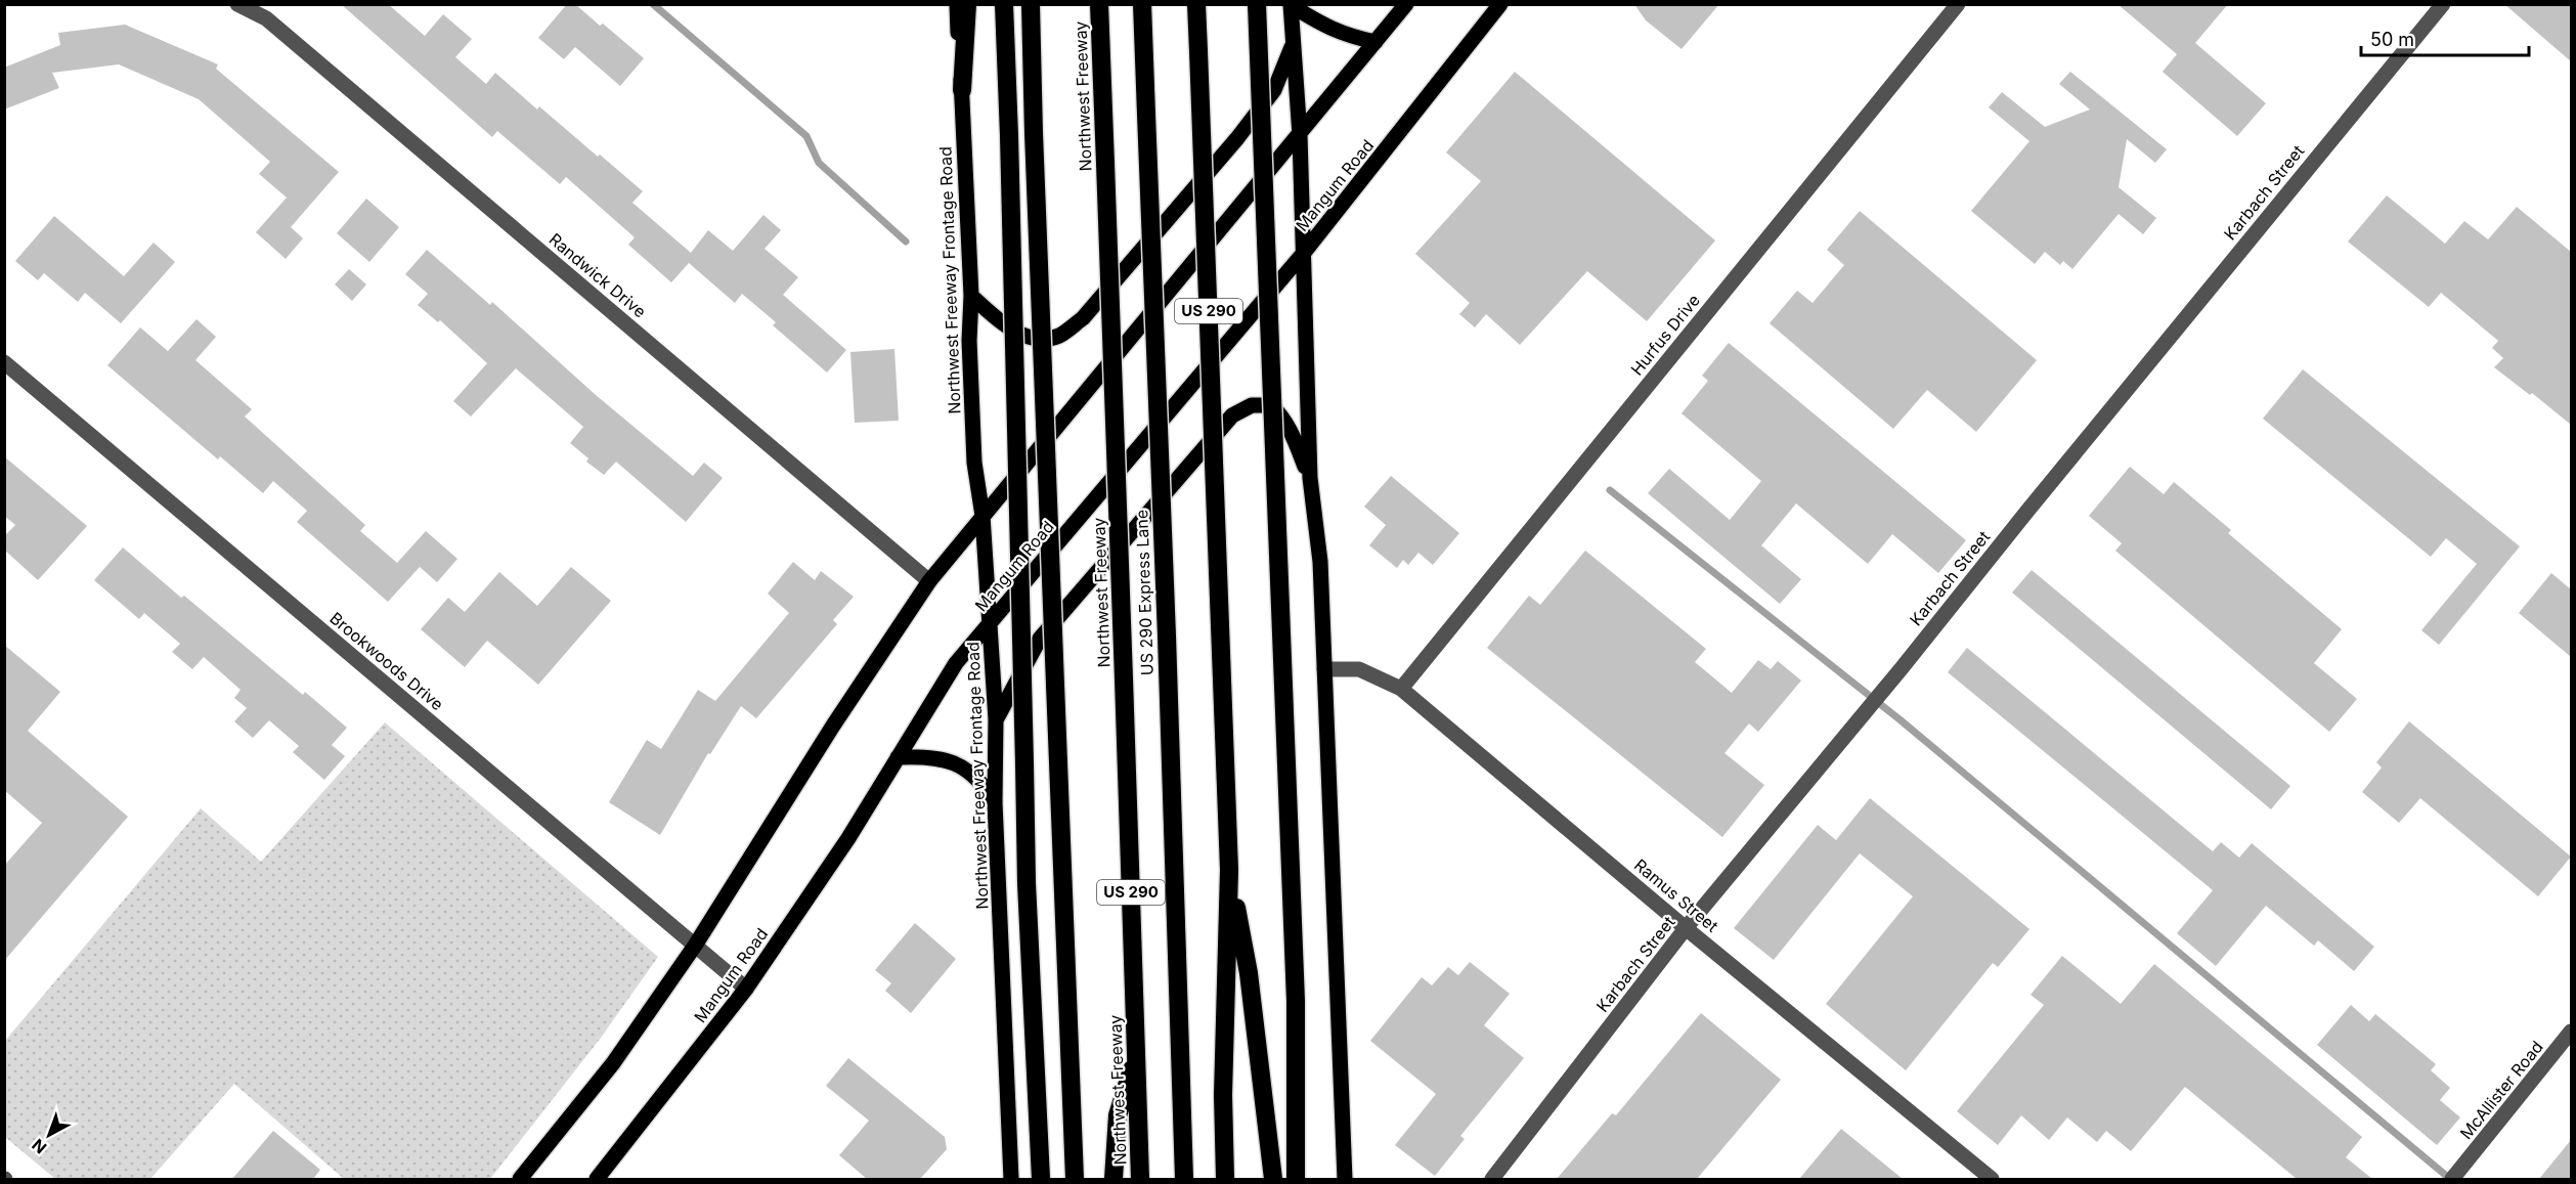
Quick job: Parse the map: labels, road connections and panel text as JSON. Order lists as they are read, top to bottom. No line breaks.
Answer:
{"streets":{"highway":["Northwest Freeway","US 290","US 290 Express Lane"],"main road":["Mangum Road","Northwest Freeway Frontage Road"],"street":["Karbach Street","Randwick Drive","Hurfus Drive","Brookwoods Drive","Ramus Street","McAllister Road"]},"crossings":[["Mangum Road","Northwest Freeway Frontage Road"],["Mangum Road","Brookwoods Drive"],["Karbach Street","Ramus Street"],["Hurfus Drive","Ramus Street"]],"scale_bar":"50 m","north":"bottom left"}
